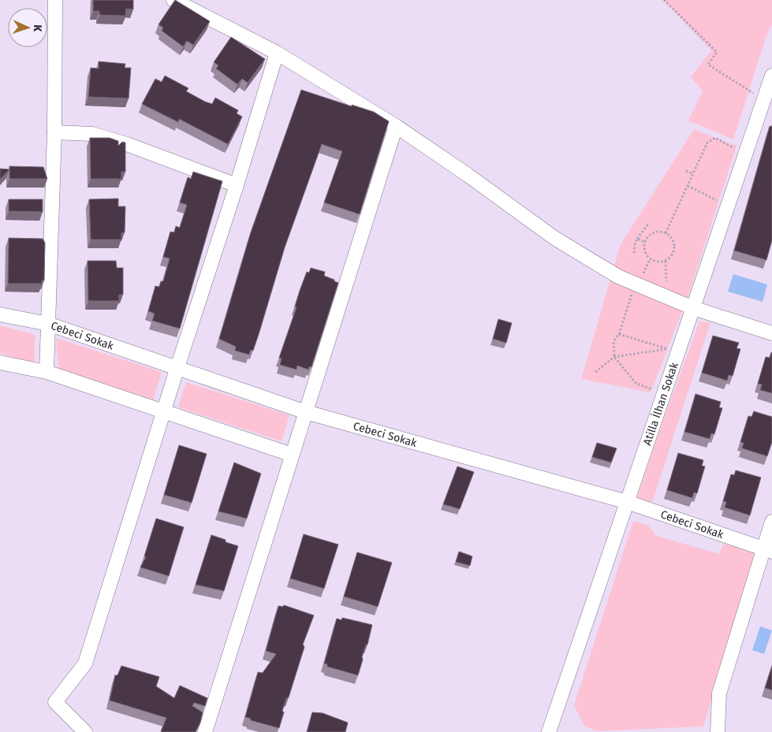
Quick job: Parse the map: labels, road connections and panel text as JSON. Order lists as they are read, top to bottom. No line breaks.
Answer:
{"streets":{"street":["Cebeci Sokak","Atilla İlhan Sokak"]},"crossings":[["Cebeci Sokak","Atilla İlhan Sokak"]],"north":"right"}
